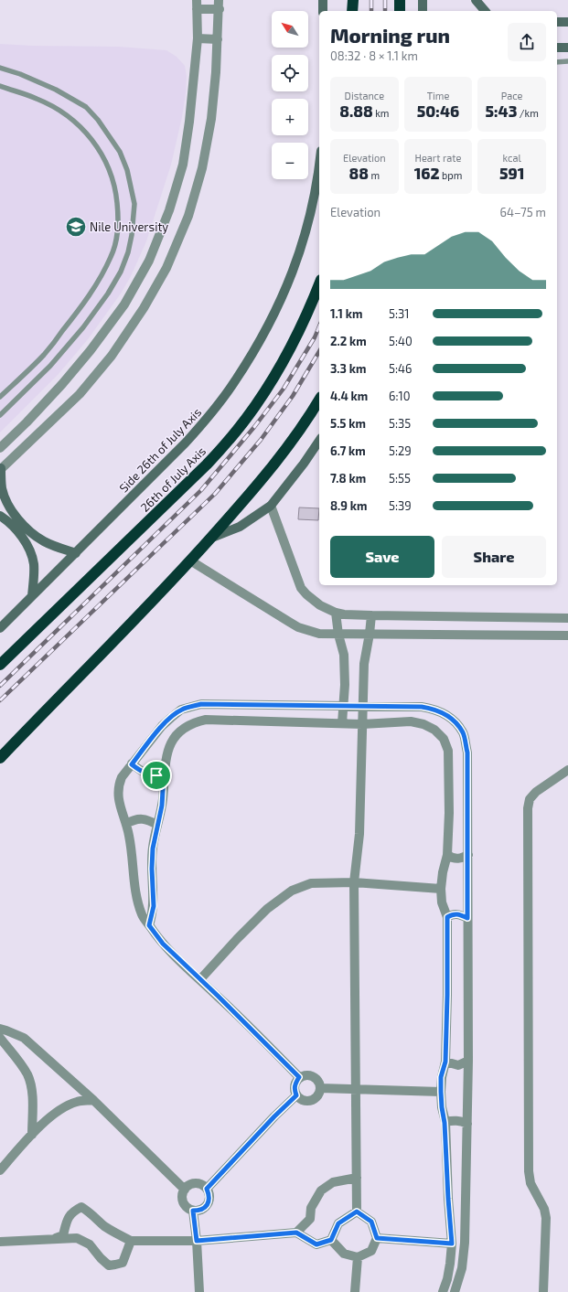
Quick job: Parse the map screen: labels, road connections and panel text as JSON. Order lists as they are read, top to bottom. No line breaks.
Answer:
{"streets":{"highway":["26th of July Axis"],"main road":["Side 26th of July Axis"]},"places":{"school or university":["Nile University"]},"north":"top left","page":{"map_buttons":["+","−"],"heading":["Morning run","08:32 · 8 × 1.1 km"],"stats":[["Distance","8.88 km"],["Time","50:46"],["Pace","5:43 /km"],["Elevation","88 m"],["Heart rate","162 bpm"],["kcal","591"]],"chart":["Elevation","64–75 m"],"list":[{"name":"1.1 km","note":"5:31"},{"name":"2.2 km","note":"5:40"},{"name":"3.3 km","note":"5:46"},{"name":"4.4 km","note":"6:10"},{"name":"5.5 km","note":"5:35"},{"name":"6.7 km","note":"5:29"},{"name":"7.8 km","note":"5:55"},{"name":"8.9 km","note":"5:39"}],"buttons":["Save","Share"]}}
